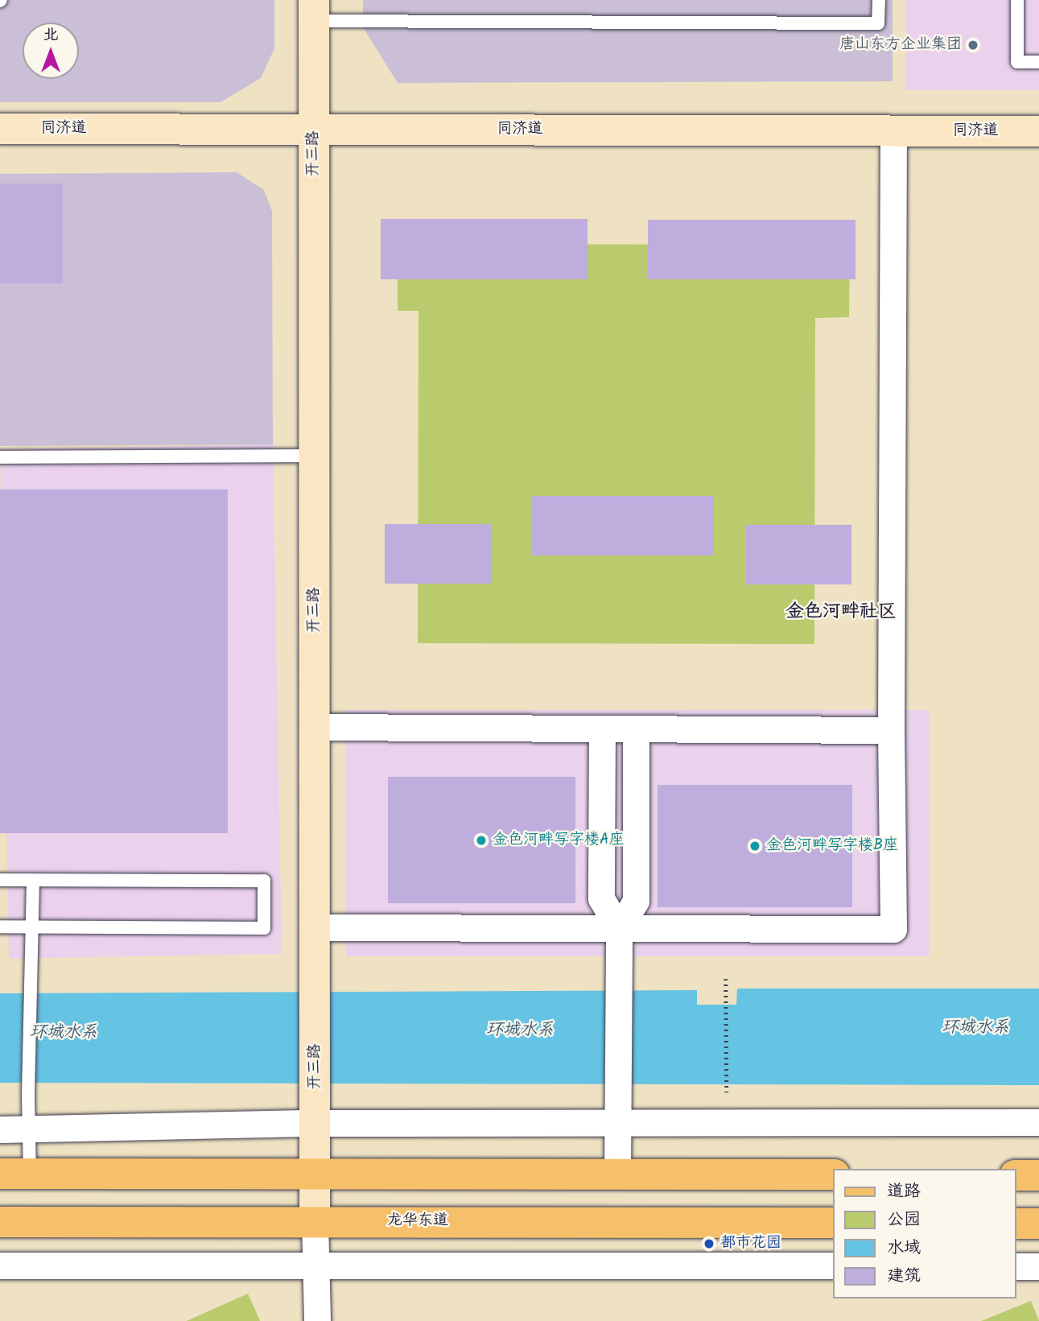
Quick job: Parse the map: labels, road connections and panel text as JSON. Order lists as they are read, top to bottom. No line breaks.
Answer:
{"streets":{"main road":["龙华东道"],"street":["同济道","开三路"]},"crossings":[["同济道","开三路"],["开三路","龙华东道"]],"districts":["金色河畔社区"],"water":["环城水系"],"places":["唐山东方企业集团","金色河畔写字楼A座","金色河畔写字楼B座","都市花园"],"legend":["道路","公园","水域","建筑"],"north":"top"}
